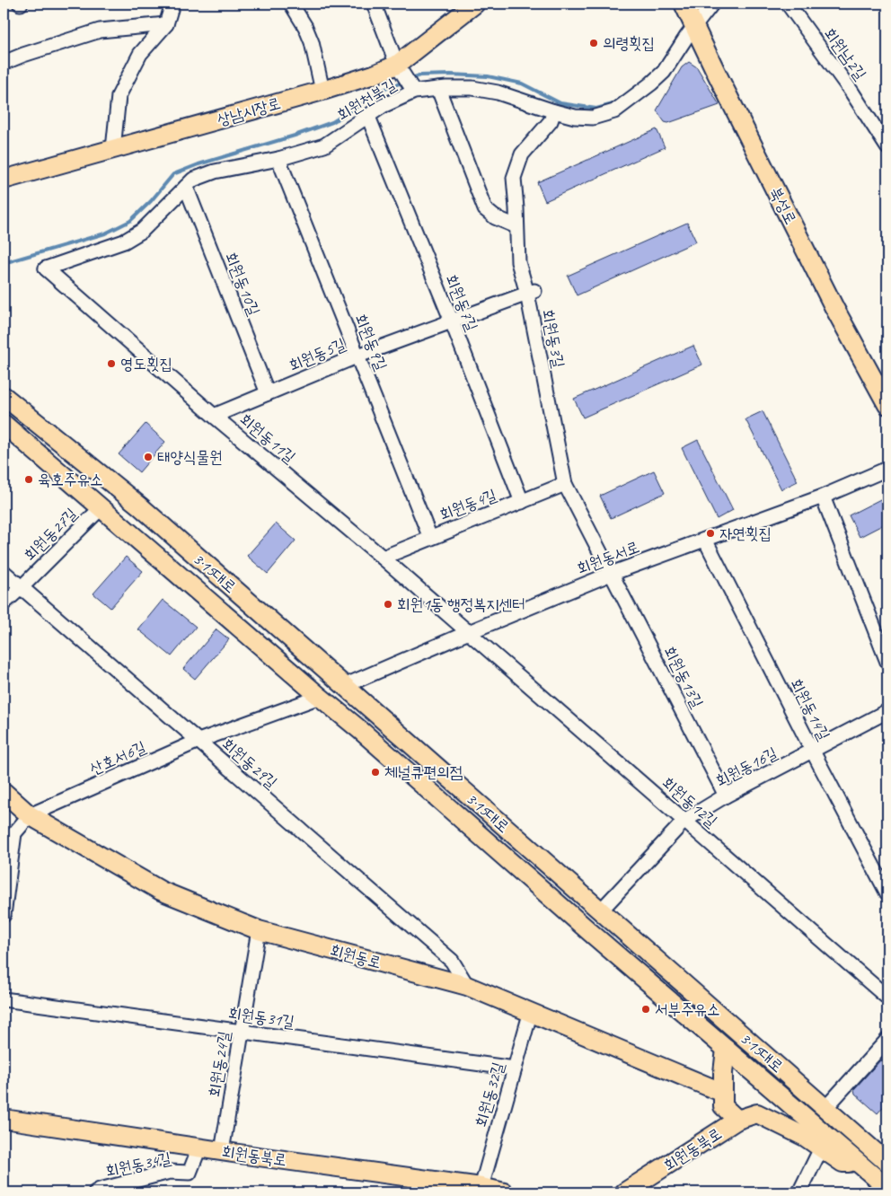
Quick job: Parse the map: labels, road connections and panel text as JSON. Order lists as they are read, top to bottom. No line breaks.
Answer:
{"streets":{"main road":["상남시장로","북성로","3·15대로","회원동로","회원동북로"],"street":["회원남2길","회원천북길","회원동10길","회원동7길","회원동3길","회원동9길","회원동5길","회원동11길","회원동4길","회원동27길","회원동서로","회원동13길","회원동14길","산호서6길","회원동29길","회원동16길","회원동12길","회원동31길","회원동24길","회원동32길","회원동34길"]},"crossings":[["회원천북길","북성로"],["회원천북길","회원동10길"],["회원천북길","회원동7길"],["회원천북길","회원동3길"],["회원천북길","회원동9길"],["회원천북길","회원동11길"],["회원동10길","회원동5길"],["회원동7길","회원동5길"],["회원동7길","회원동4길"],["회원동3길","회원동5길"],["회원동3길","회원동4길"],["회원동3길","회원동서로"],["회원동3길","회원동13길"],["회원동9길","회원동5길"],["회원동9길","회원동4길"],["회원동5길","회원동11길"],["회원동11길","회원동4길"],["회원동11길","회원동서로"],["회원동11길","회원동12길"],["회원동27길","3·15대로"],["회원동27길","회원동29길"],["회원동서로","3·15대로"],["회원동서로","회원동13길"],["회원동서로","회원동14길"],["회원동서로","회원동12길"],["3·15대로","산호서6길"],["3·15대로","회원동16길"],["3·15대로","회원동북로"],["회원동13길","회원동16길"],["회원동14길","회원동16길"],["산호서6길","회원동29길"],["산호서6길","회원동로"],["회원동29길","회원동로"],["회원동16길","회원동12길"],["회원동로","회원동24길"],["회원동로","회원동32길"],["회원동31길","회원동24길"],["회원동31길","회원동32길"],["회원동24길","회원동북로"],["회원동32길","회원동북로"],["회원동북로","회원동34길"]],"places":["의령횟집","영도횟집","태양식물원","육호주유소","자연횟집","회원1동 행정복지센터","체널큐편의점","서부주유소"]}
